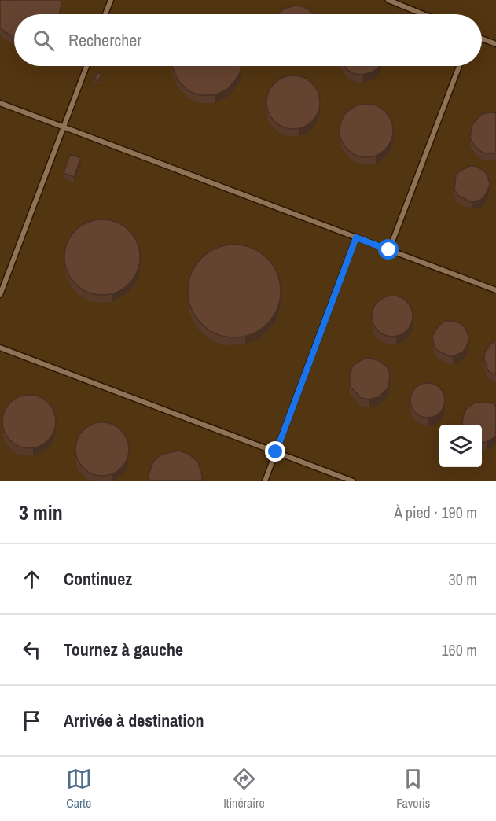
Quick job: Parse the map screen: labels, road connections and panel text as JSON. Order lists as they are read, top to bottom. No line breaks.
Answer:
{"page":{"search":"Rechercher","heading":["3 min","À pied · 190 m"],"list":[["Continuez","30 m"],["Tournez à gauche","160 m"],"Arrivée à destination"],"nav":["Carte","Itinéraire","Favoris"]}}
